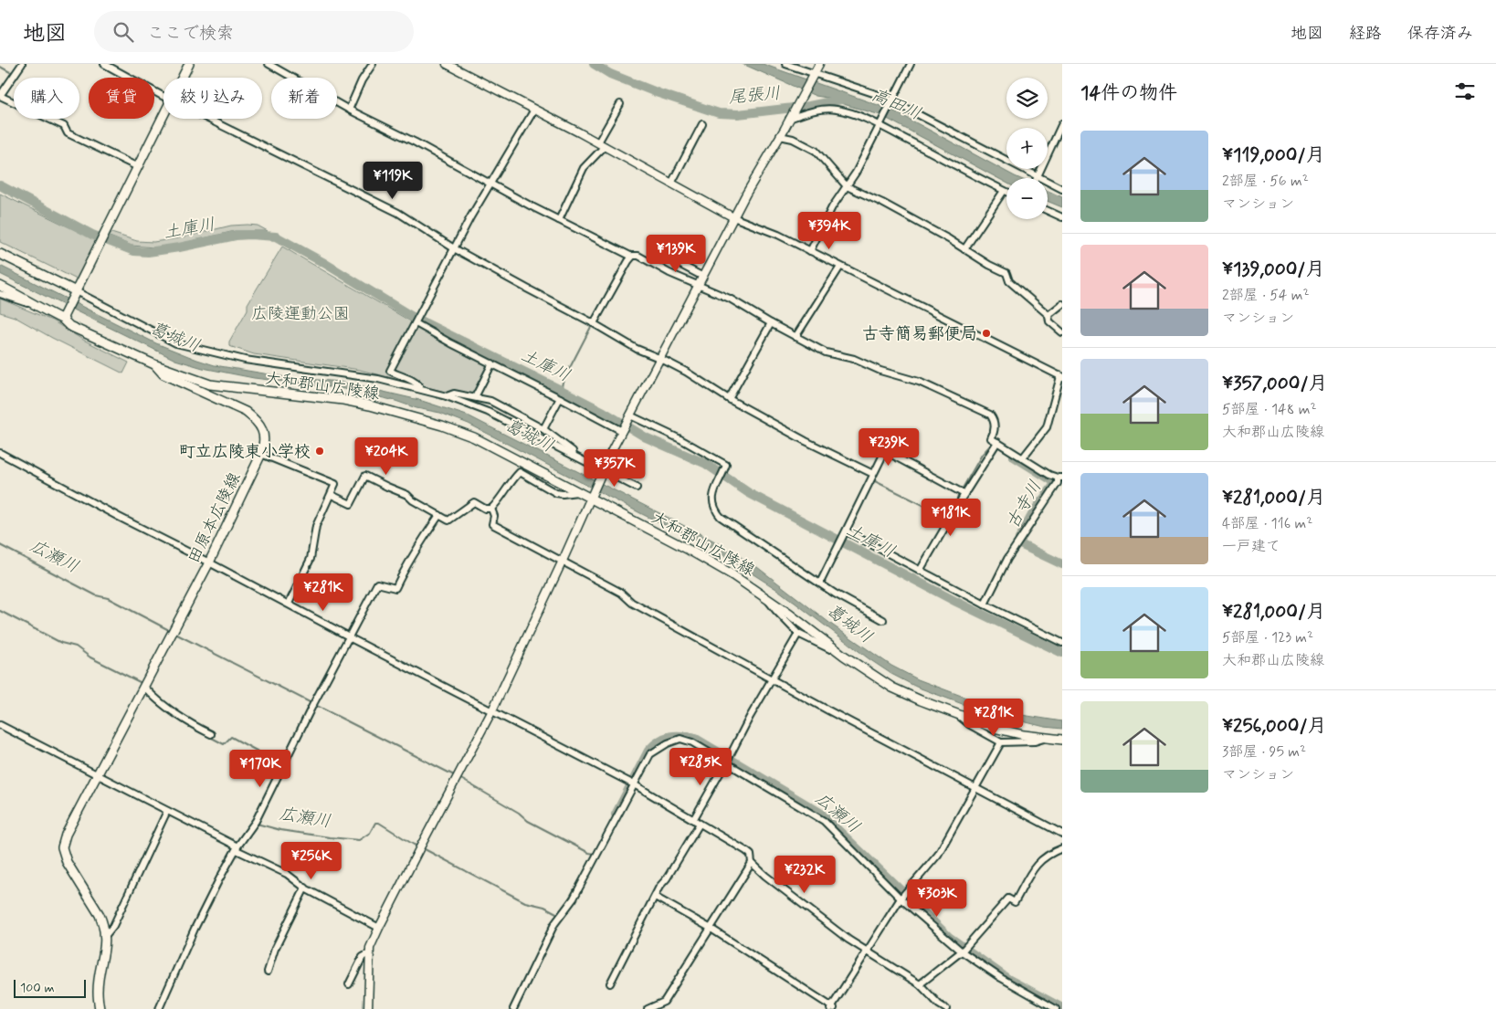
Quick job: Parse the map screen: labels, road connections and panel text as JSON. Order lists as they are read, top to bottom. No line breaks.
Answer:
{"streets":{"main road":["大和郡山広陵線","田原本広陵線"]},"crossings":[["大和郡山広陵線","田原本広陵線"]],"water":["尾張川","高田川","土庫川","葛城川","古寺川","広瀬川"],"parks":["広陵運動公園"],"places":["古寺簡易郵便局","町立広陵東小学校"],"scale_bar":"100 m","page":{"header":"地図","search":"ここで検索","nav":["地図","経路","保存済み"],"heading":"14件の物件","map_buttons":["+","−"],"chip":["購入","賃貸","絞り込み","新着"],"list":[{"name":"¥119,000/月","note":"2部屋 · 56 m² · マンション"},{"name":"¥139,000/月","note":"2部屋 · 54 m² · マンション"},{"name":"¥357,000/月","note":"5部屋 · 148 m² · 大和郡山広陵線"},{"name":"¥281,000/月","note":"4部屋 · 116 m² · 一戸建て"},{"name":"¥281,000/月","note":"5部屋 · 123 m² · 大和郡山広陵線"},{"name":"¥256,000/月","note":"3部屋 · 95 m² · マンション"}],"price":["¥119K","¥394K","¥139K","¥239K","¥204K","¥357K","¥181K","¥281K","¥281K","¥285K","¥170K","¥256K","¥232K","¥303K"],"scale":"100 m"}}
